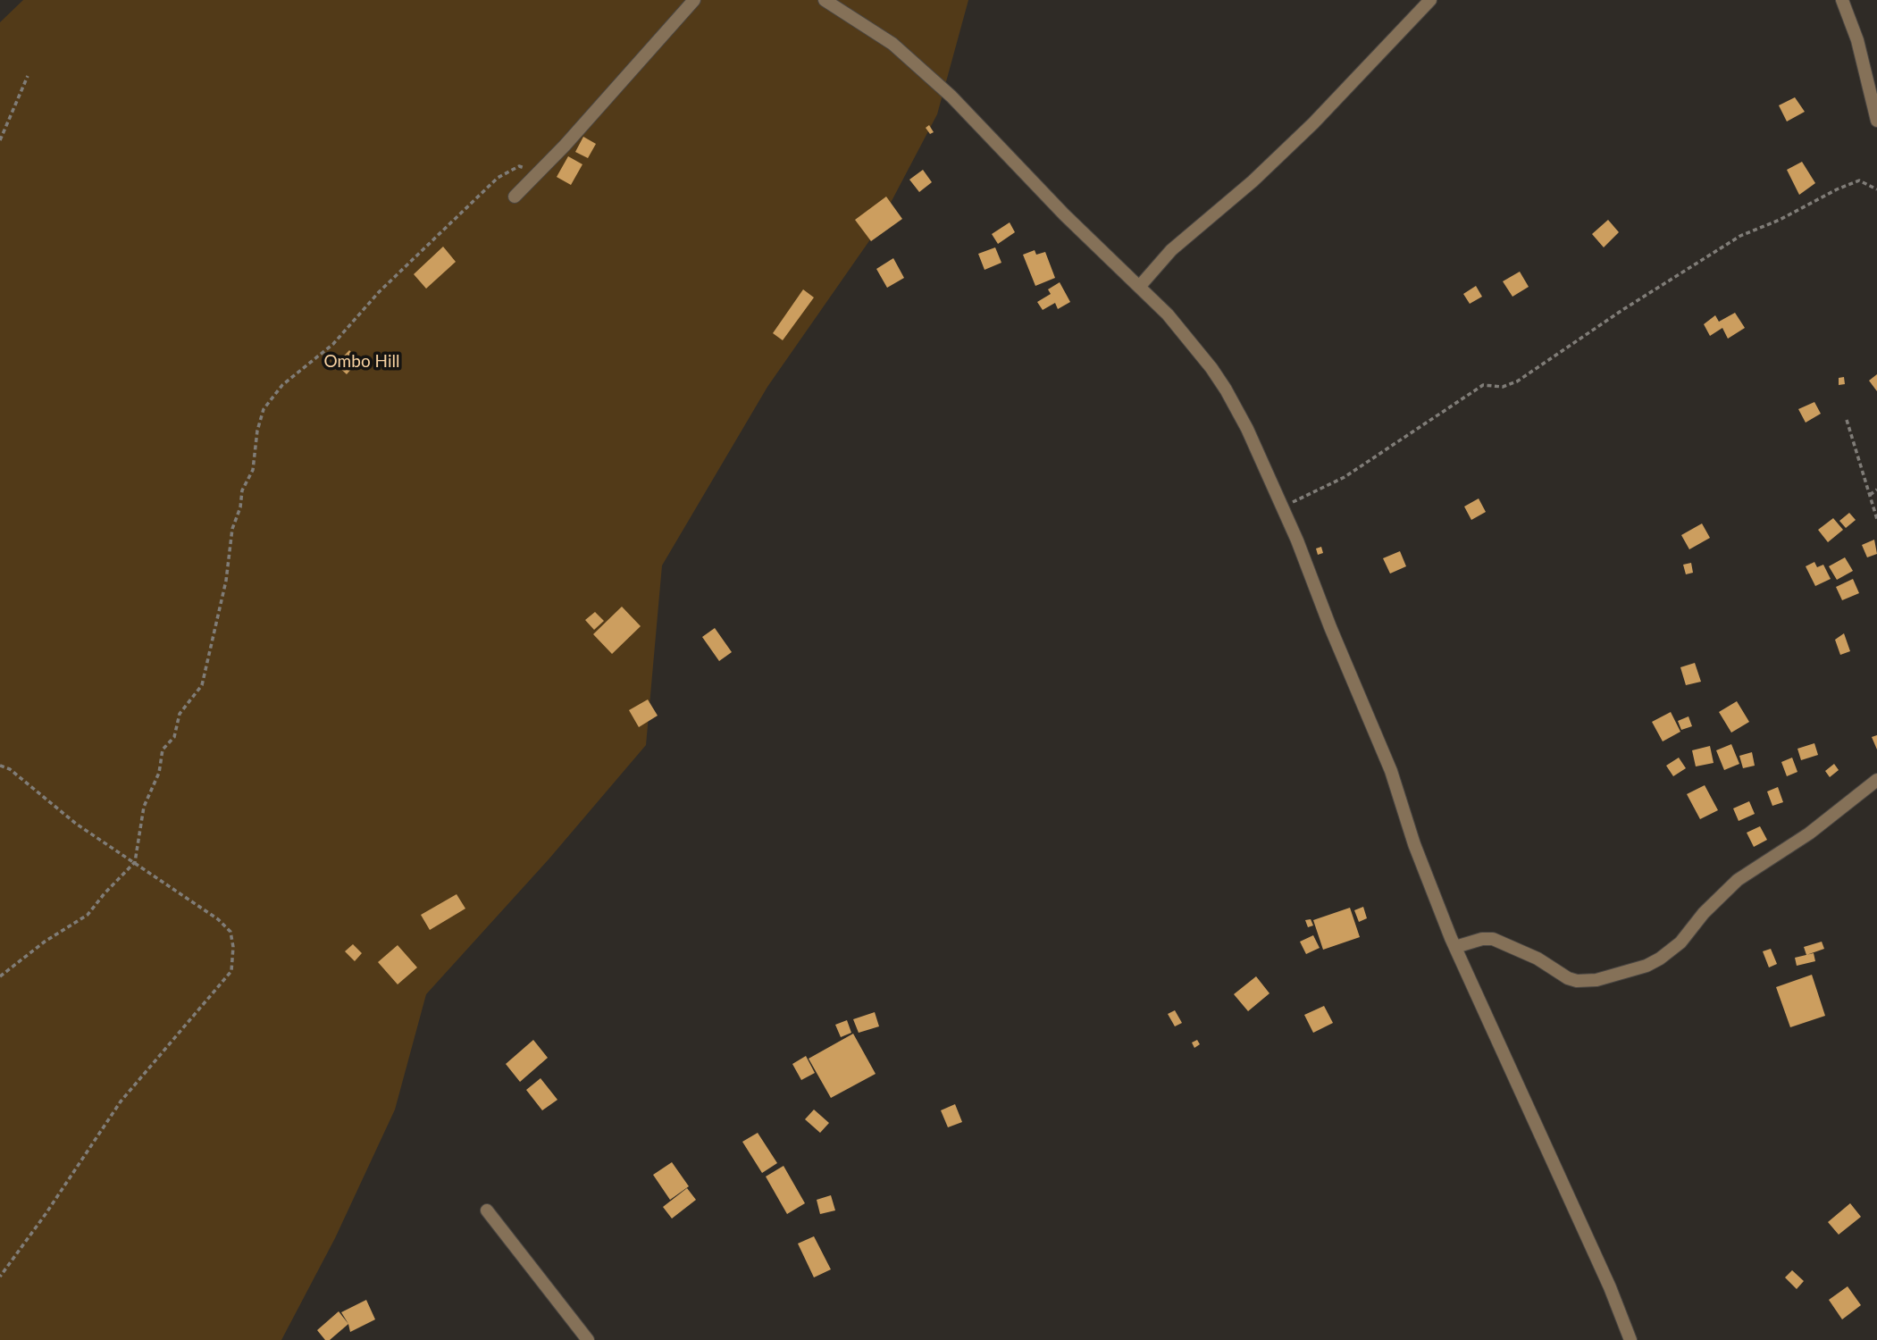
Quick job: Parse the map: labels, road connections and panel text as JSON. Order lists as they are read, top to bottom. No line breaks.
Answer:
{"parks":["Ombo Hill"]}
